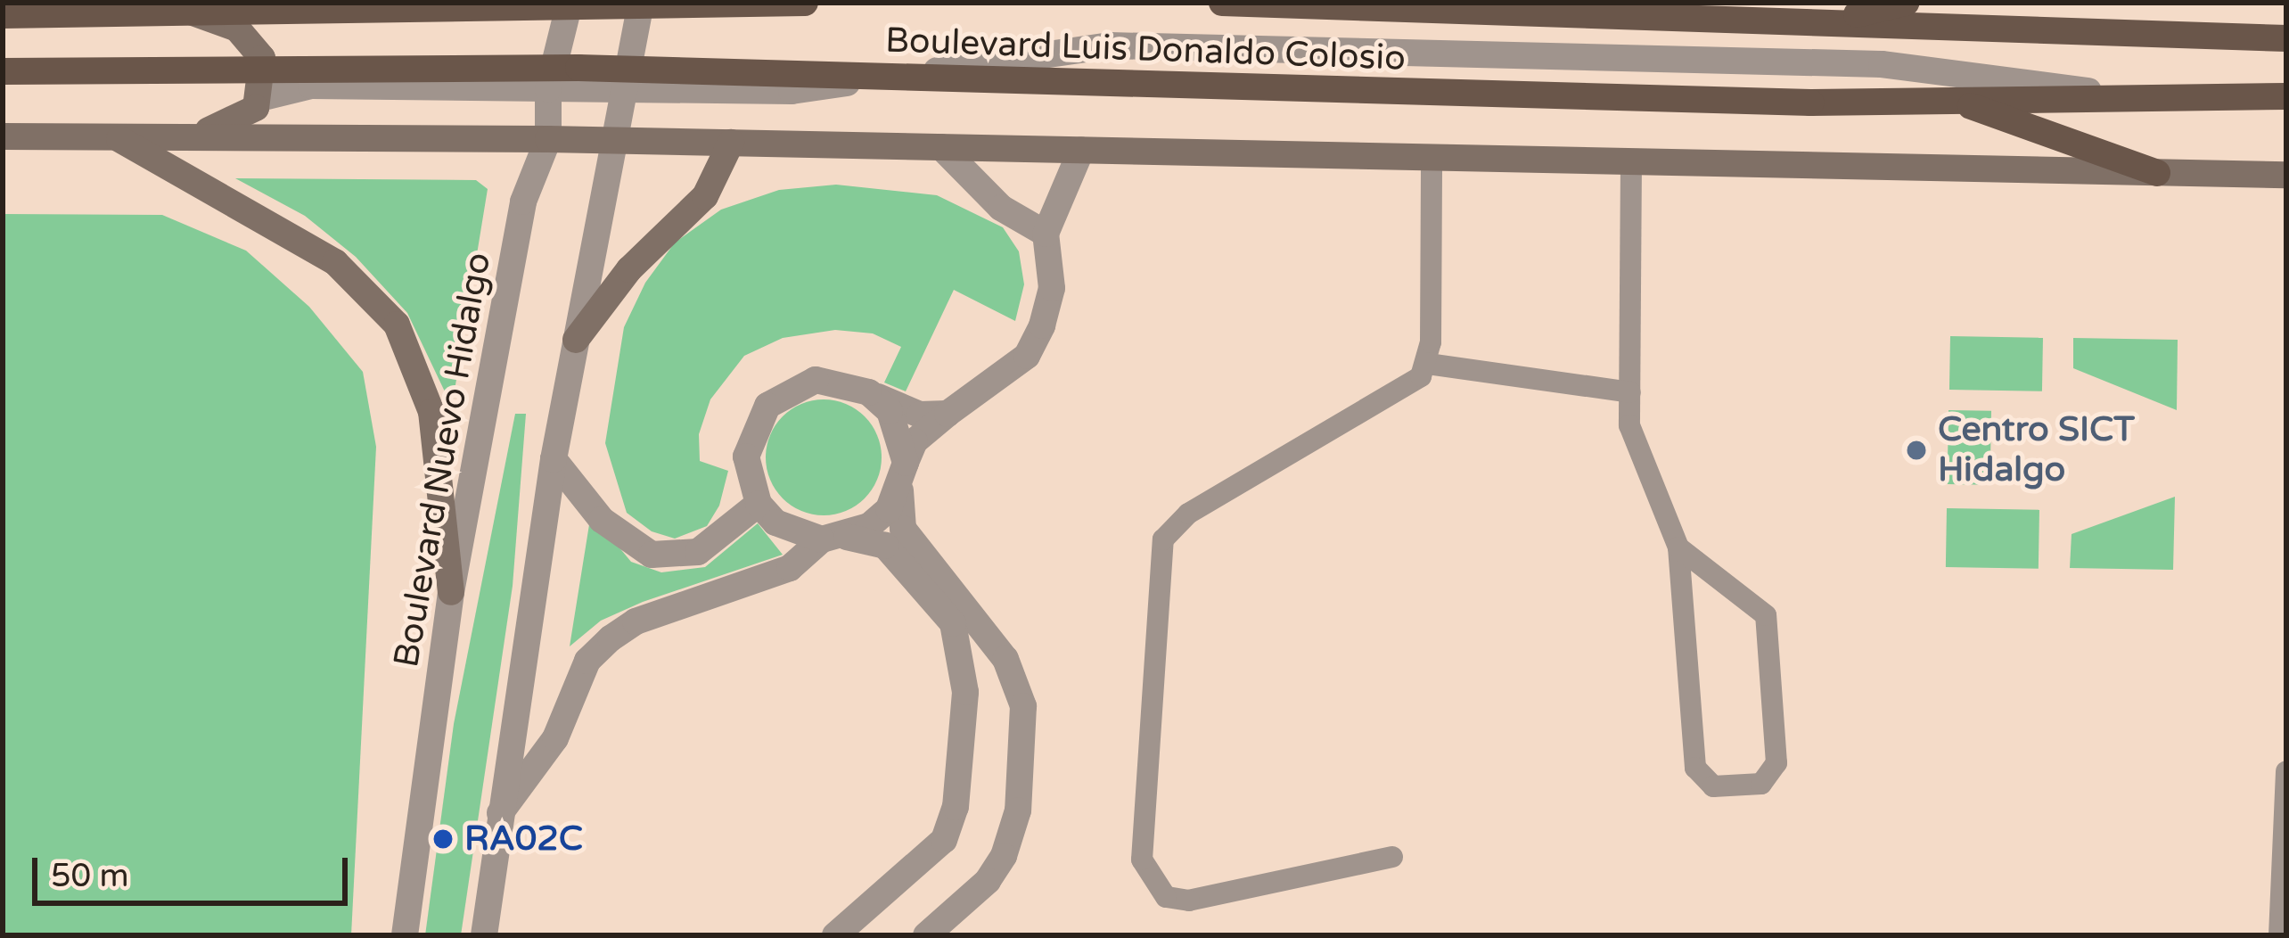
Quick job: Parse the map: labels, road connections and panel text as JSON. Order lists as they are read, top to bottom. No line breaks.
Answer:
{"streets":{"main road":["Boulevard Luis Donaldo Colosio"],"street":["Boulevard Nuevo Hidalgo"]},"places":["Centro SICT Hidalgo","RA02C"],"scale_bar":"50 m"}
